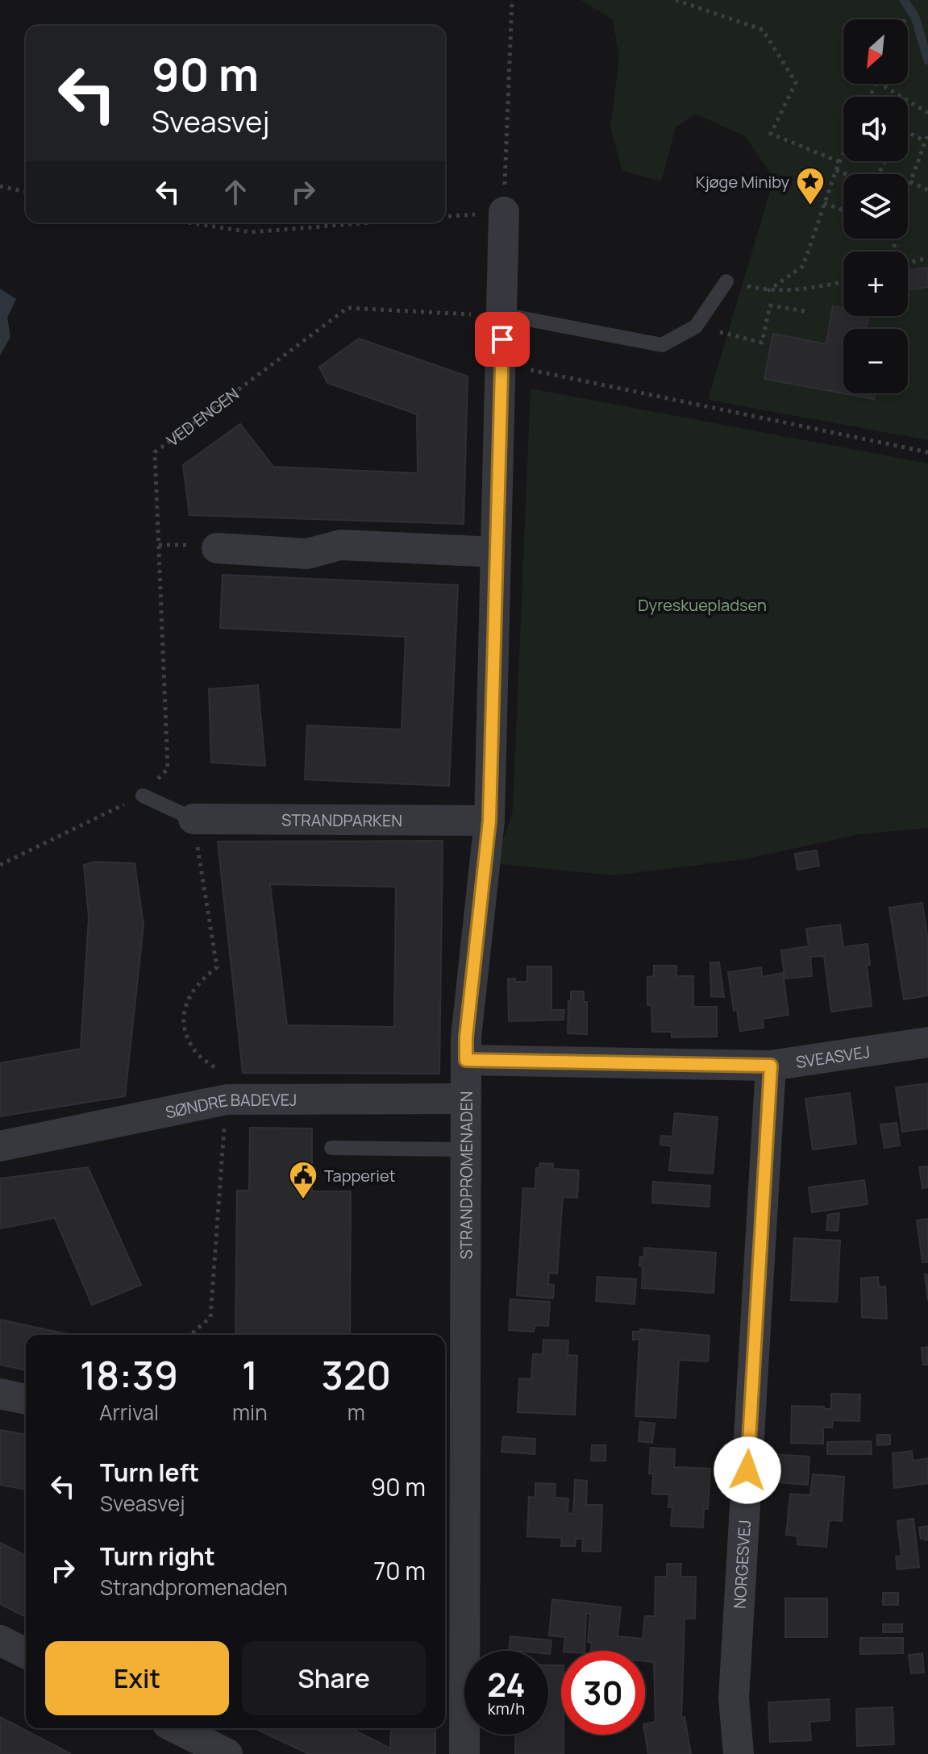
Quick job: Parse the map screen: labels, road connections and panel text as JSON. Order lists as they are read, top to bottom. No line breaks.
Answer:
{"streets":{"street":["STRANDPARKEN","SVEASVEJ","SØNDRE BADEVEJ","STRANDPROMENADEN","NORGESVEJ"],"path":["VED ENGEN"]},"crossings":[["VED ENGEN","STRANDPROMENADEN"],["STRANDPARKEN","STRANDPROMENADEN"],["SVEASVEJ","STRANDPROMENADEN"],["SVEASVEJ","NORGESVEJ"],["SØNDRE BADEVEJ","STRANDPROMENADEN"]],"parks":["Dyreskuepladsen"],"places":{"place":["Kjøge Miniby"],"public building":["Tapperiet"]},"north":"bottom left","page":{"map_buttons":["+","−"],"turn":["90 m","Sveasvej"],"eta":["18:39","Arrival","1","min","320","m"],"list":[{"name":"Turn left","note":"Sveasvej","value":"90 m"},{"name":"Turn right","note":"Strandpromenaden","value":"70 m"}],"buttons":["Exit","Share"],"speed":"24 km/h","limit":"30"}}
